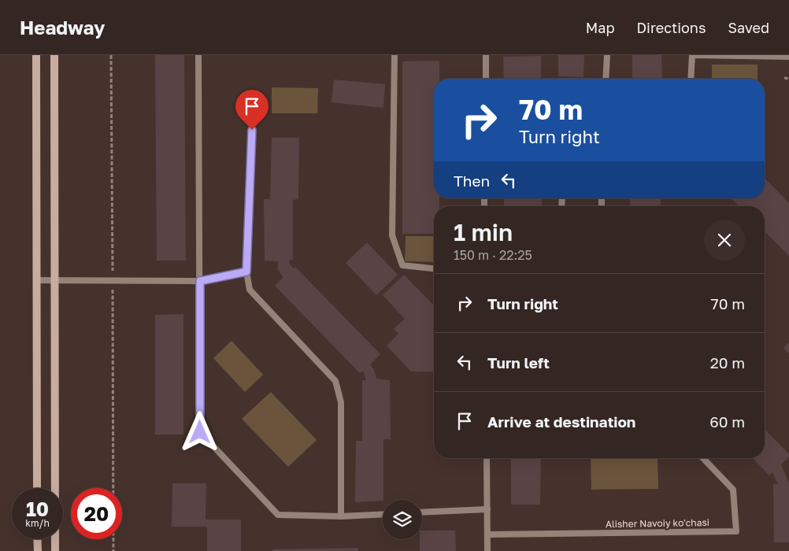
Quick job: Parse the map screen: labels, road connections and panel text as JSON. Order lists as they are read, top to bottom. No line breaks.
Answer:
{"streets":{"lane":["Alisher Navoiy ko'chasi"]},"page":{"header":"Headway","nav":["Map","Directions","Saved"],"turn":["70 m","Turn right"],"then":"Then","heading":["1 min","150 m · 22:25"],"list":[{"name":"Turn right","value":"70 m"},{"name":"Turn left","value":"20 m"},{"name":"Arrive at destination","value":"60 m"}],"speed":"10 km/h","limit":"20"}}
